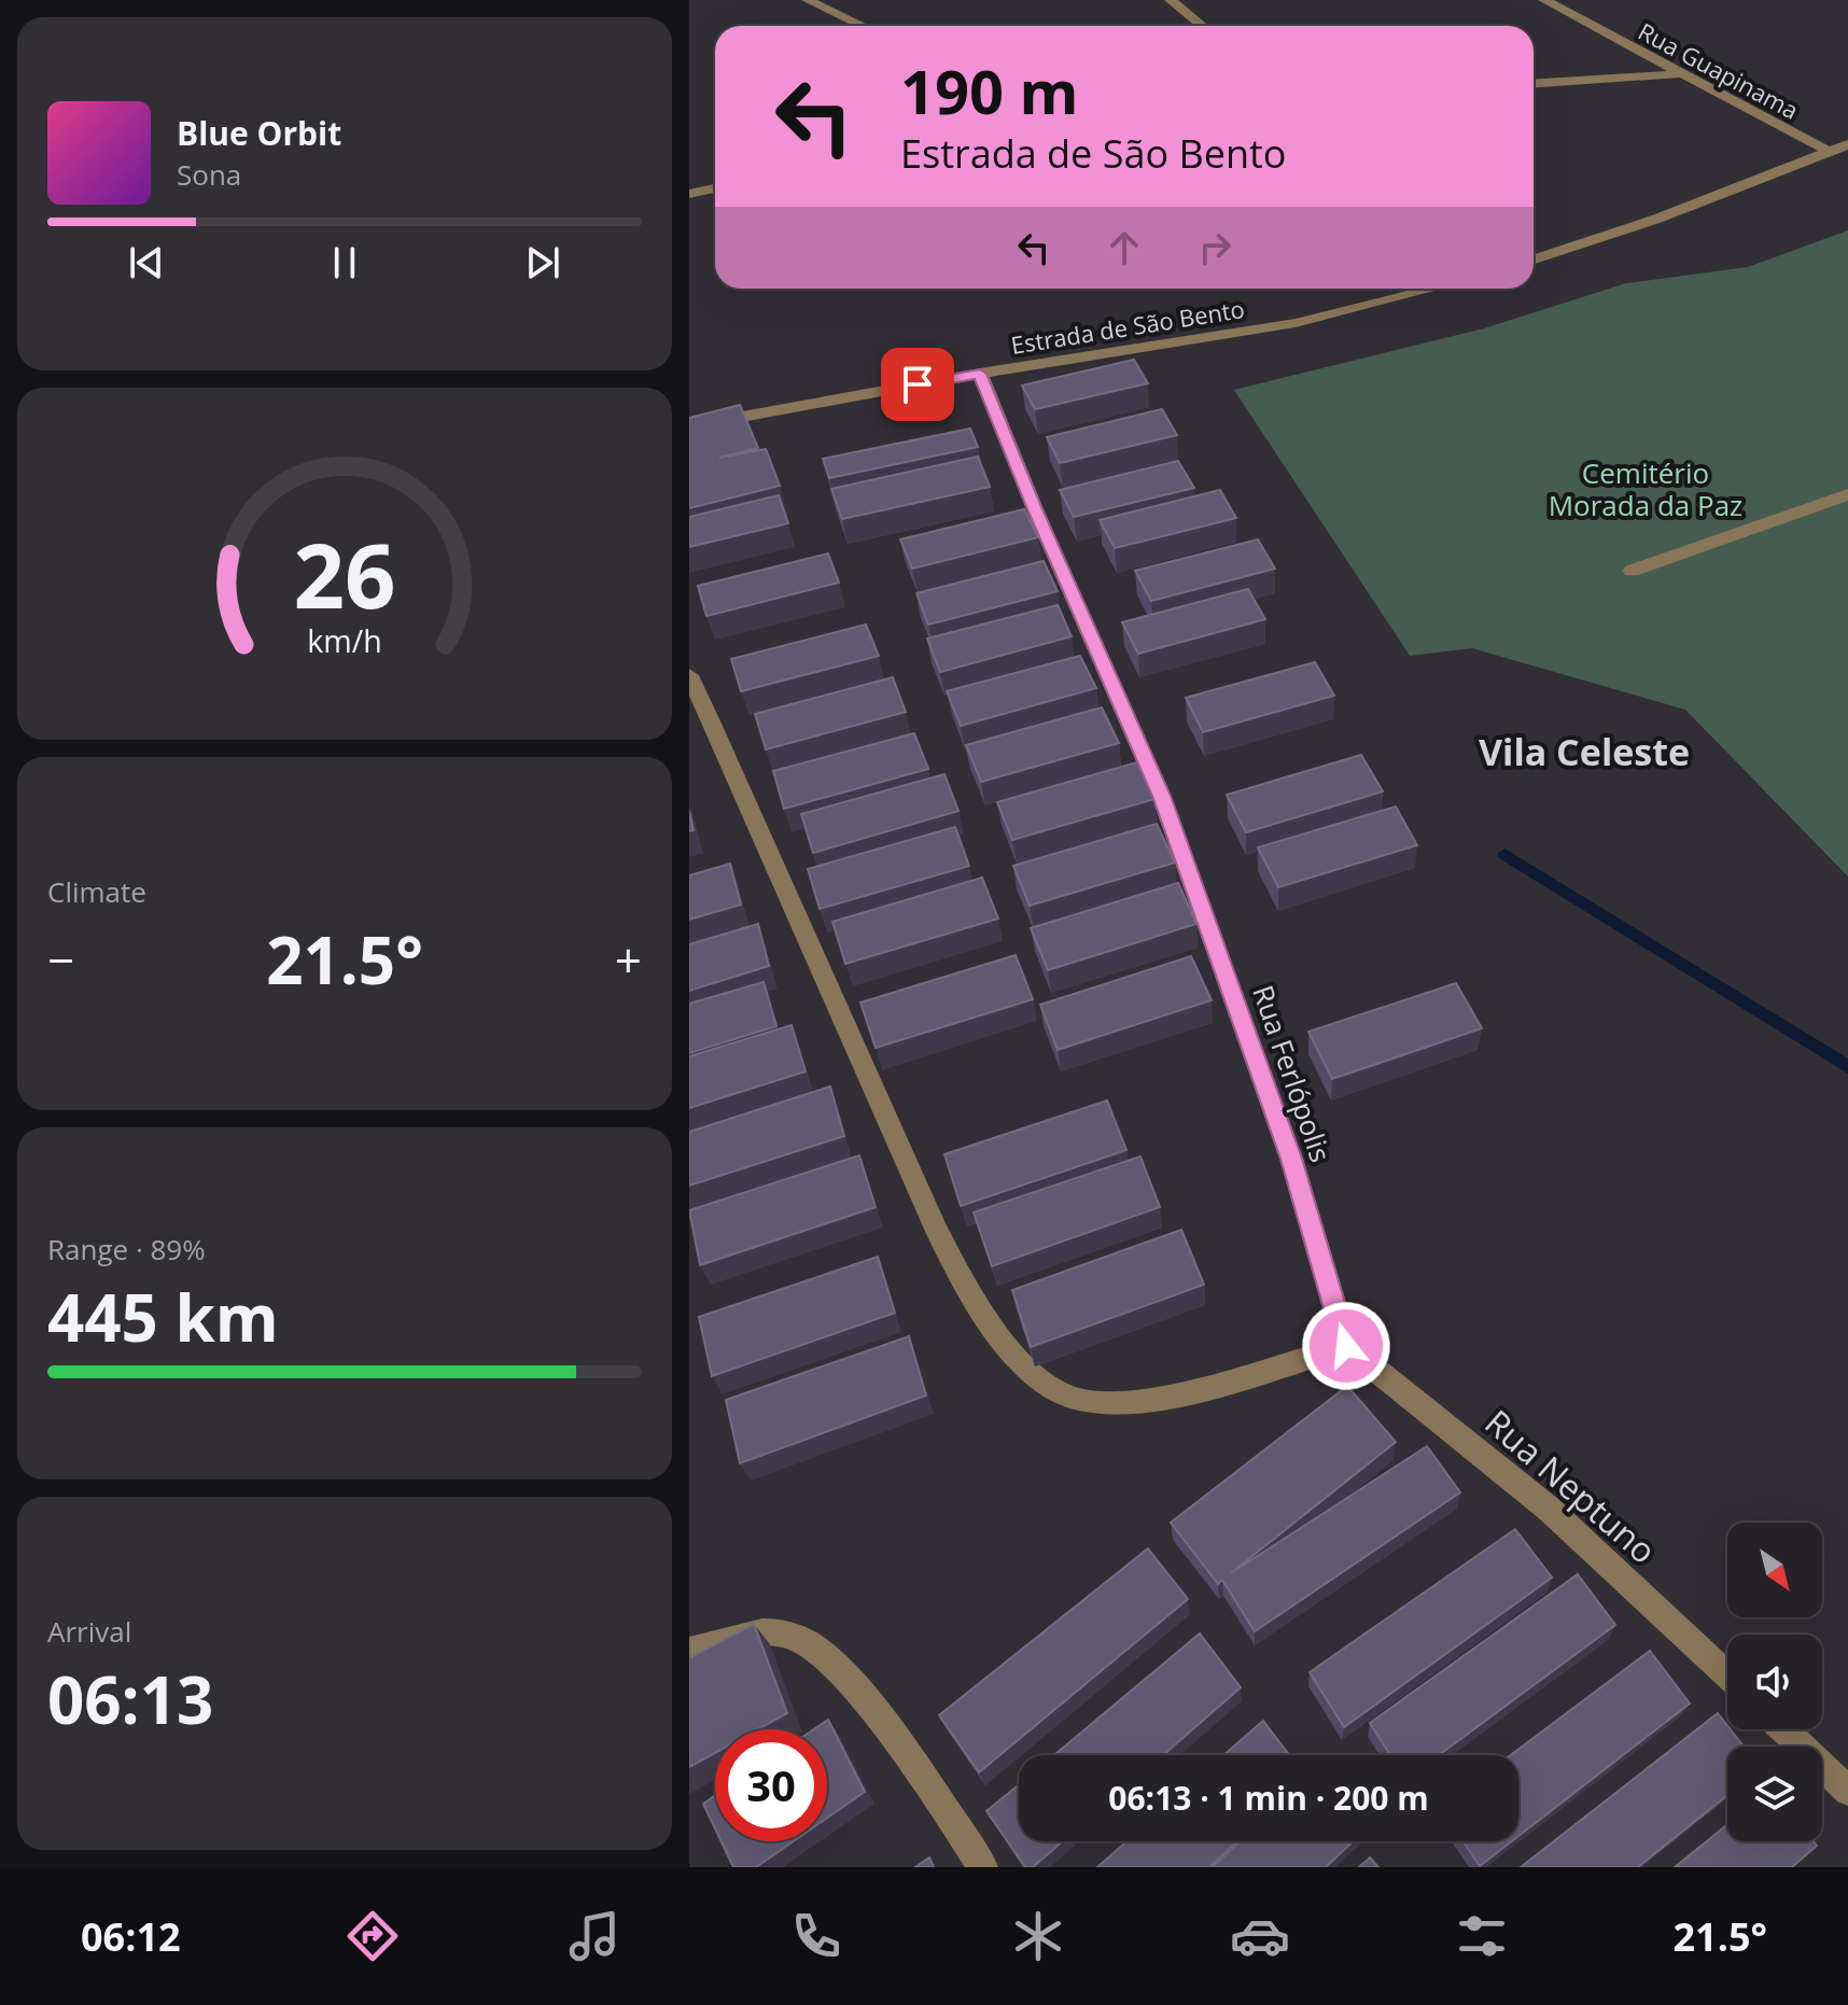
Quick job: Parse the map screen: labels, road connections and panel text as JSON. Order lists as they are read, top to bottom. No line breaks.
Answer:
{"streets":{"street":["Rua Guapinama","Estrada de São Bento","Rua Ferlópolis","Rua Neptuno"]},"crossings":[["Estrada de São Bento","Rua Ferlópolis"],["Rua Ferlópolis","Rua Neptuno"]],"districts":["Vila Celeste"],"parks":["Cemitério Morada da Paz"],"north":"bottom right","page":{"turn":["190 m","Estrada de São Bento"],"song":["Blue Orbit","Sona"],"tile":["Climate",["Range · 89%","445 km"],["Arrival","06:13"]],"heat":["−","21.5°","+"],"limit":"30","trip":"06:13 · 1 min · 200 m","tabs":["06:12","21.5°"],"gauge":["26","km/h"]}}
